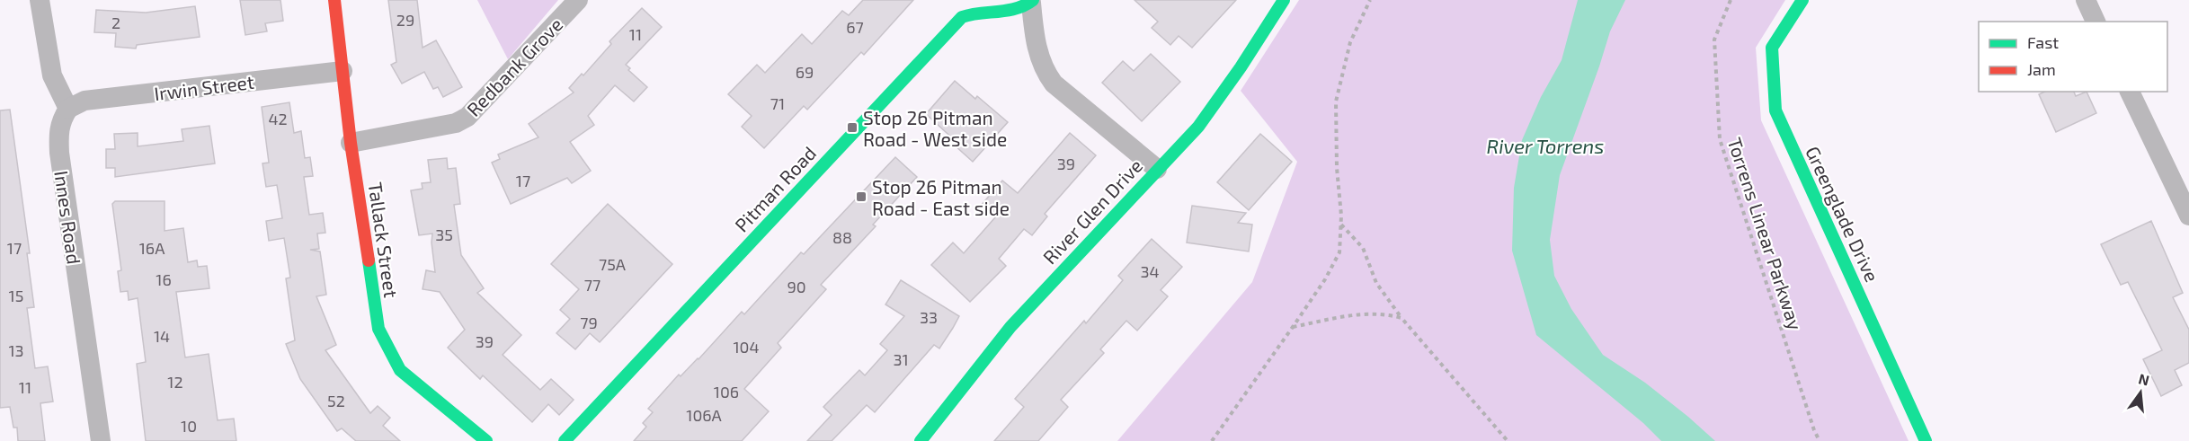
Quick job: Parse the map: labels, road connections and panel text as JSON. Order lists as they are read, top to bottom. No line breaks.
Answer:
{"streets":{"street":["Redbank Grove","Irwin Street","Pitman Road","River Glen Drive","Greenglade Drive","Innes Road","Tallack Street"],"path":["Torrens Linear Parkway"]},"crossings":[["Redbank Grove","Tallack Street"],["Irwin Street","Innes Road"],["Irwin Street","Tallack Street"]],"water":["River Torrens"],"places":{"transit":["Stop 26 Pitman Road - West side","Stop 26 Pitman Road - East side"]},"house_numbers":["29","2","67","11","69","71","42","39","17","35","88","17","16A","75A","34","16","77","90","15","33","79","14","39","104","13","31","12","11","106","52","106A","10"],"legend":["Fast","Jam"],"north":"top"}
